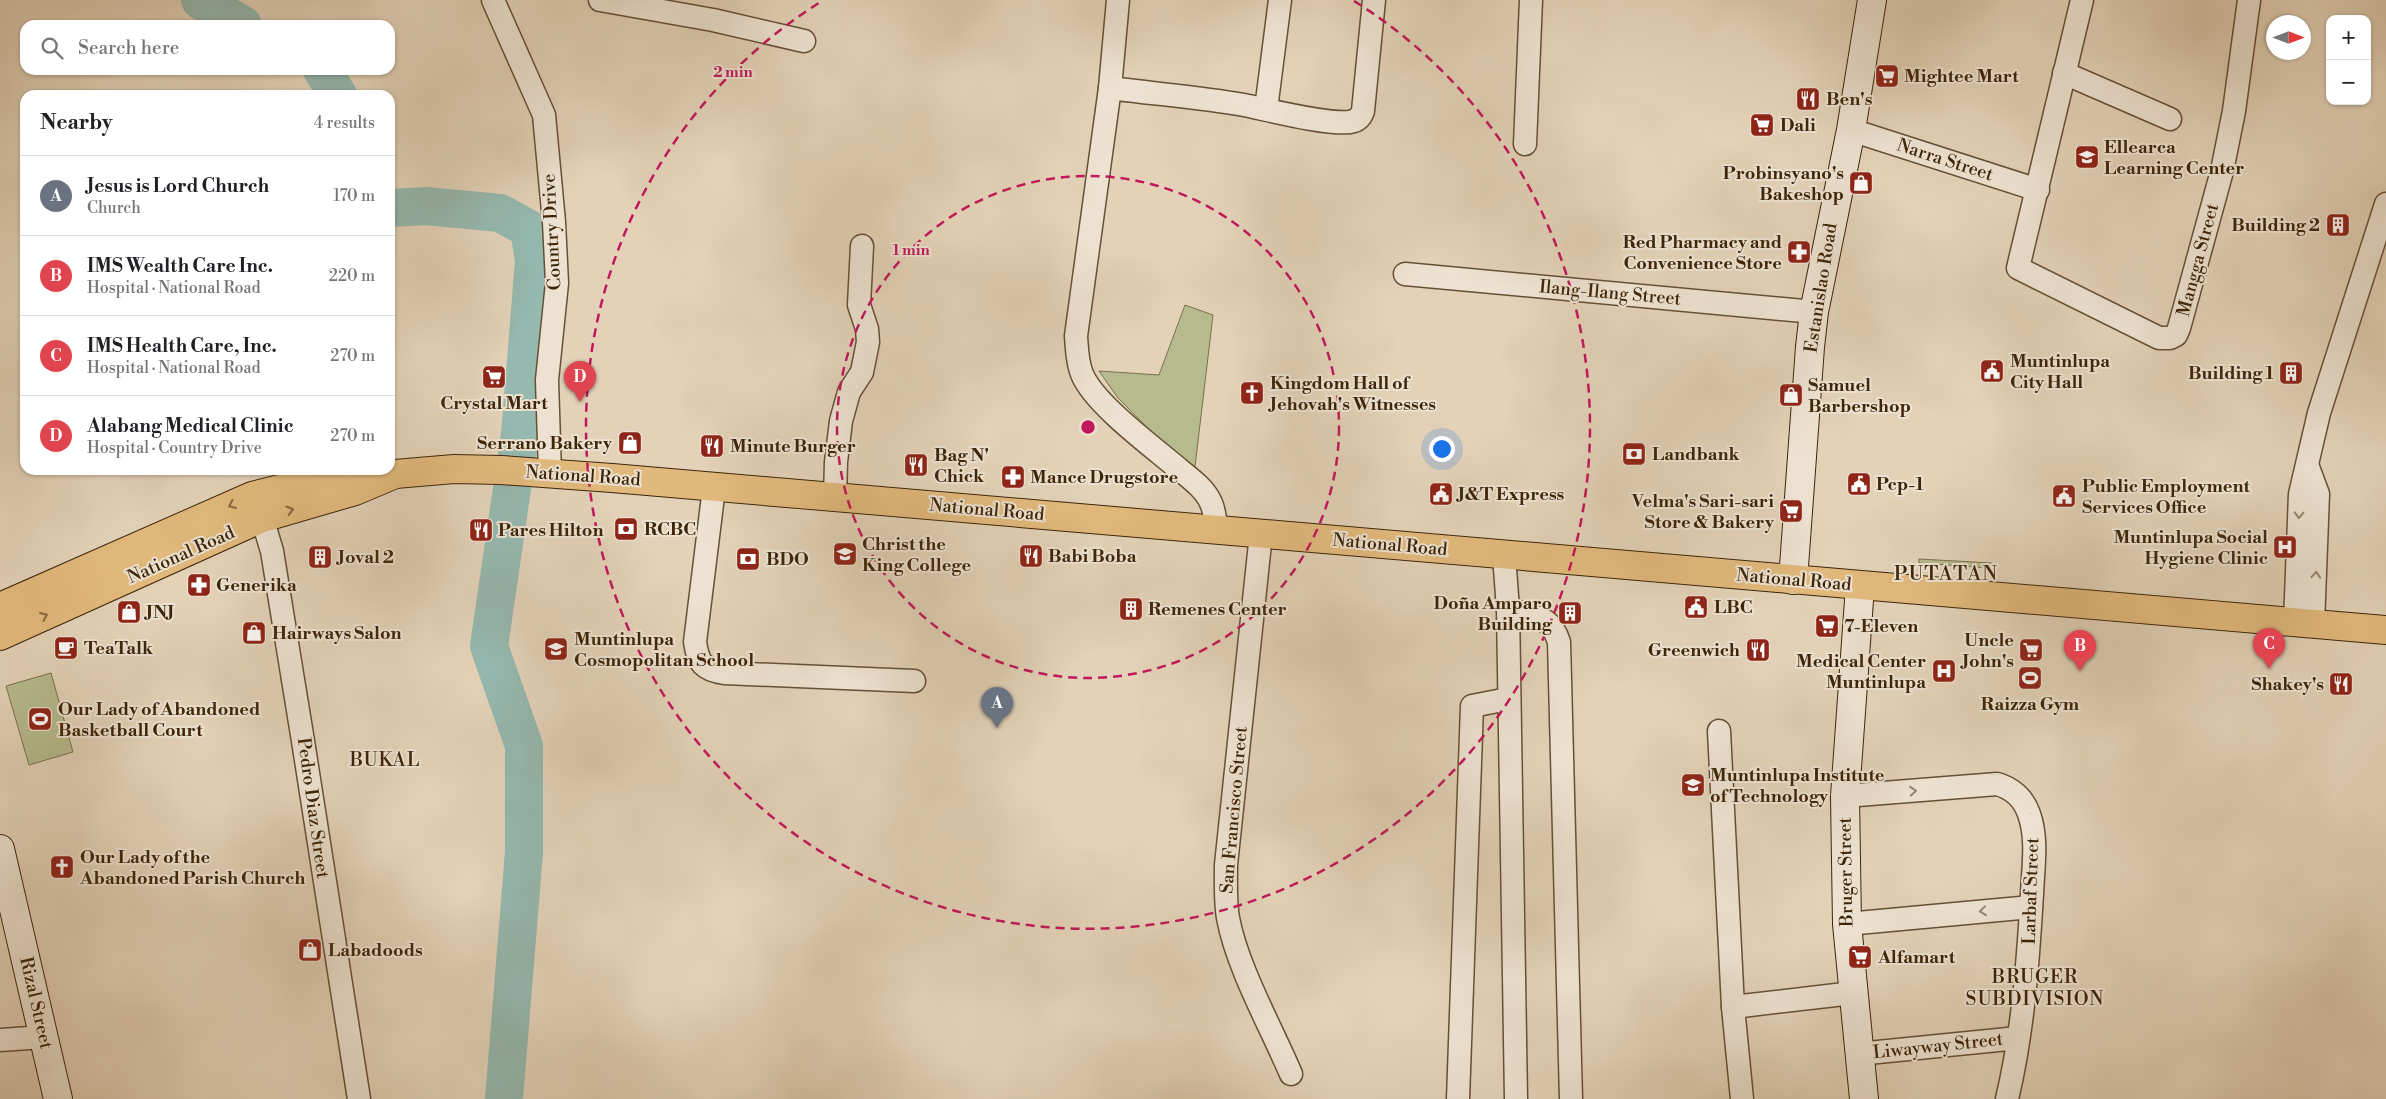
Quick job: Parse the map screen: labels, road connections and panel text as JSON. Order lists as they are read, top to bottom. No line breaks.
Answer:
{"streets":{"highway":["National Road"],"street":["Narra Street","Country Drive","Mangga Street","Estanislao Road","Ilang-Ilang Street","Pedro Diaz Street","San Francisco Street","Bruger Street","Larbaf Street","Rizal Street","Liwayway Street"]},"crossings":[["Narra Street","Mangga Street"],["Narra Street","Estanislao Road"],["Country Drive","National Road"],["Estanislao Road","Ilang-Ilang Street"],["Estanislao Road","National Road"],["National Road","Pedro Diaz Street"],["National Road","San Francisco Street"],["National Road","Bruger Street"],["Bruger Street","Larbaf Street"],["Bruger Street","Liwayway Street"],["Larbaf Street","Liwayway Street"]],"districts":["PUTATAN","BUKAL","BRUGER SUBDIVISION"],"places":{"supermarket":["Mightee Mart","Dali","Crystal Mart","Velma's Sari-sari Store & Bakery","7-Eleven","Uncle John's","Alfamart"],"restaurant":["Ben's","Minute Burger","Bag N' Chick","Pares Hilton","Babi Boba","Greenwich","Shakey's"],"school or university":["Ellearca Learning Center","Christ the King College","Muntinlupa Cosmopolitan School","Muntinlupa Institute of Technology"],"shop":["Probinsyano's Bakeshop","Samuel Barbershop","Serrano Bakery","JNJ","Hairways Salon","Labadoods"],"building":["Building 2","Building 1","Joval 2","Remenes Center","Doña Amparo Building"],"pharmacy":["Red Pharmacy and Convenience Store","Mance Drugstore","Generika"],"public building":["Muntinlupa City Hall","Pcp-1","J&T Express","Public Employment Services Office","LBC"],"church":["Kingdom Hall of Jehovah's Witnesses","Our Lady of the Abandoned Parish Church"],"bank":["Landbank","RCBC","BDO"],"hospital":["Muntinlupa Social Hygiene Clinic","Medical Center Muntinlupa"],"cafe":["TeaTalk"],"sports":["Raizza Gym","Our Lady of Abandoned Basketball Court"]},"north":"right","page":{"map_buttons":["+","−"],"search":"Search here","heading":["Nearby","4 results"],"list":[{"mark":"A","name":"Jesus is Lord Church","note":"Church","value":"170 m"},{"mark":"B","name":"IMS Wealth Care Inc.","note":"Hospital · National Road","value":"220 m"},{"mark":"C","name":"IMS Health Care, Inc.","note":"Hospital · National Road","value":"270 m"},{"mark":"D","name":"Alabang Medical Clinic","note":"Hospital · Country Drive","value":"270 m"}],"pins":["D","C","B","A"]},"rings":["2 min","1 min"]}
